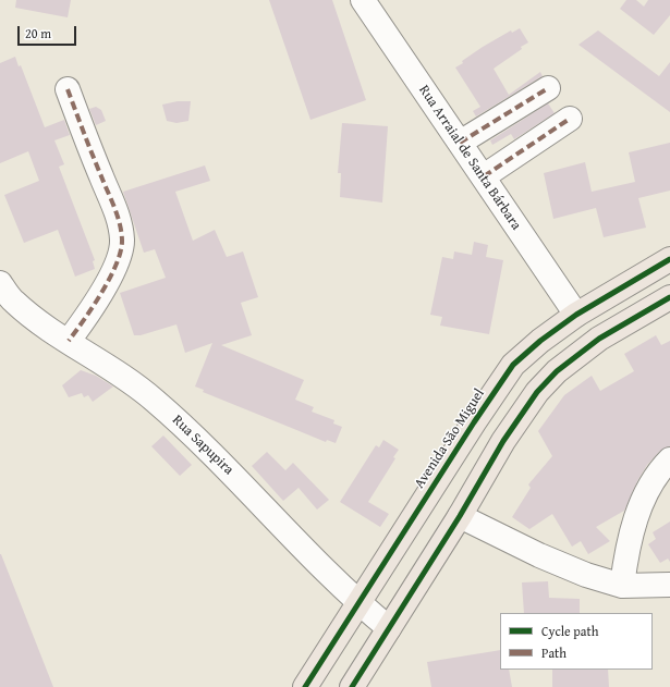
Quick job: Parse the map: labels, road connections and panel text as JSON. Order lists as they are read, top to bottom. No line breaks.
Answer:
{"streets":{"main road":["Avenida São Miguel"],"street":["Rua Arraial de Santa Bárbara","Rua Sapupira"]},"crossings":[["Rua Arraial de Santa Bárbara","Avenida São Miguel"],["Avenida São Miguel","Rua Sapupira"]],"legend":["Cycle path","Path"],"scale_bar":"20 m"}
